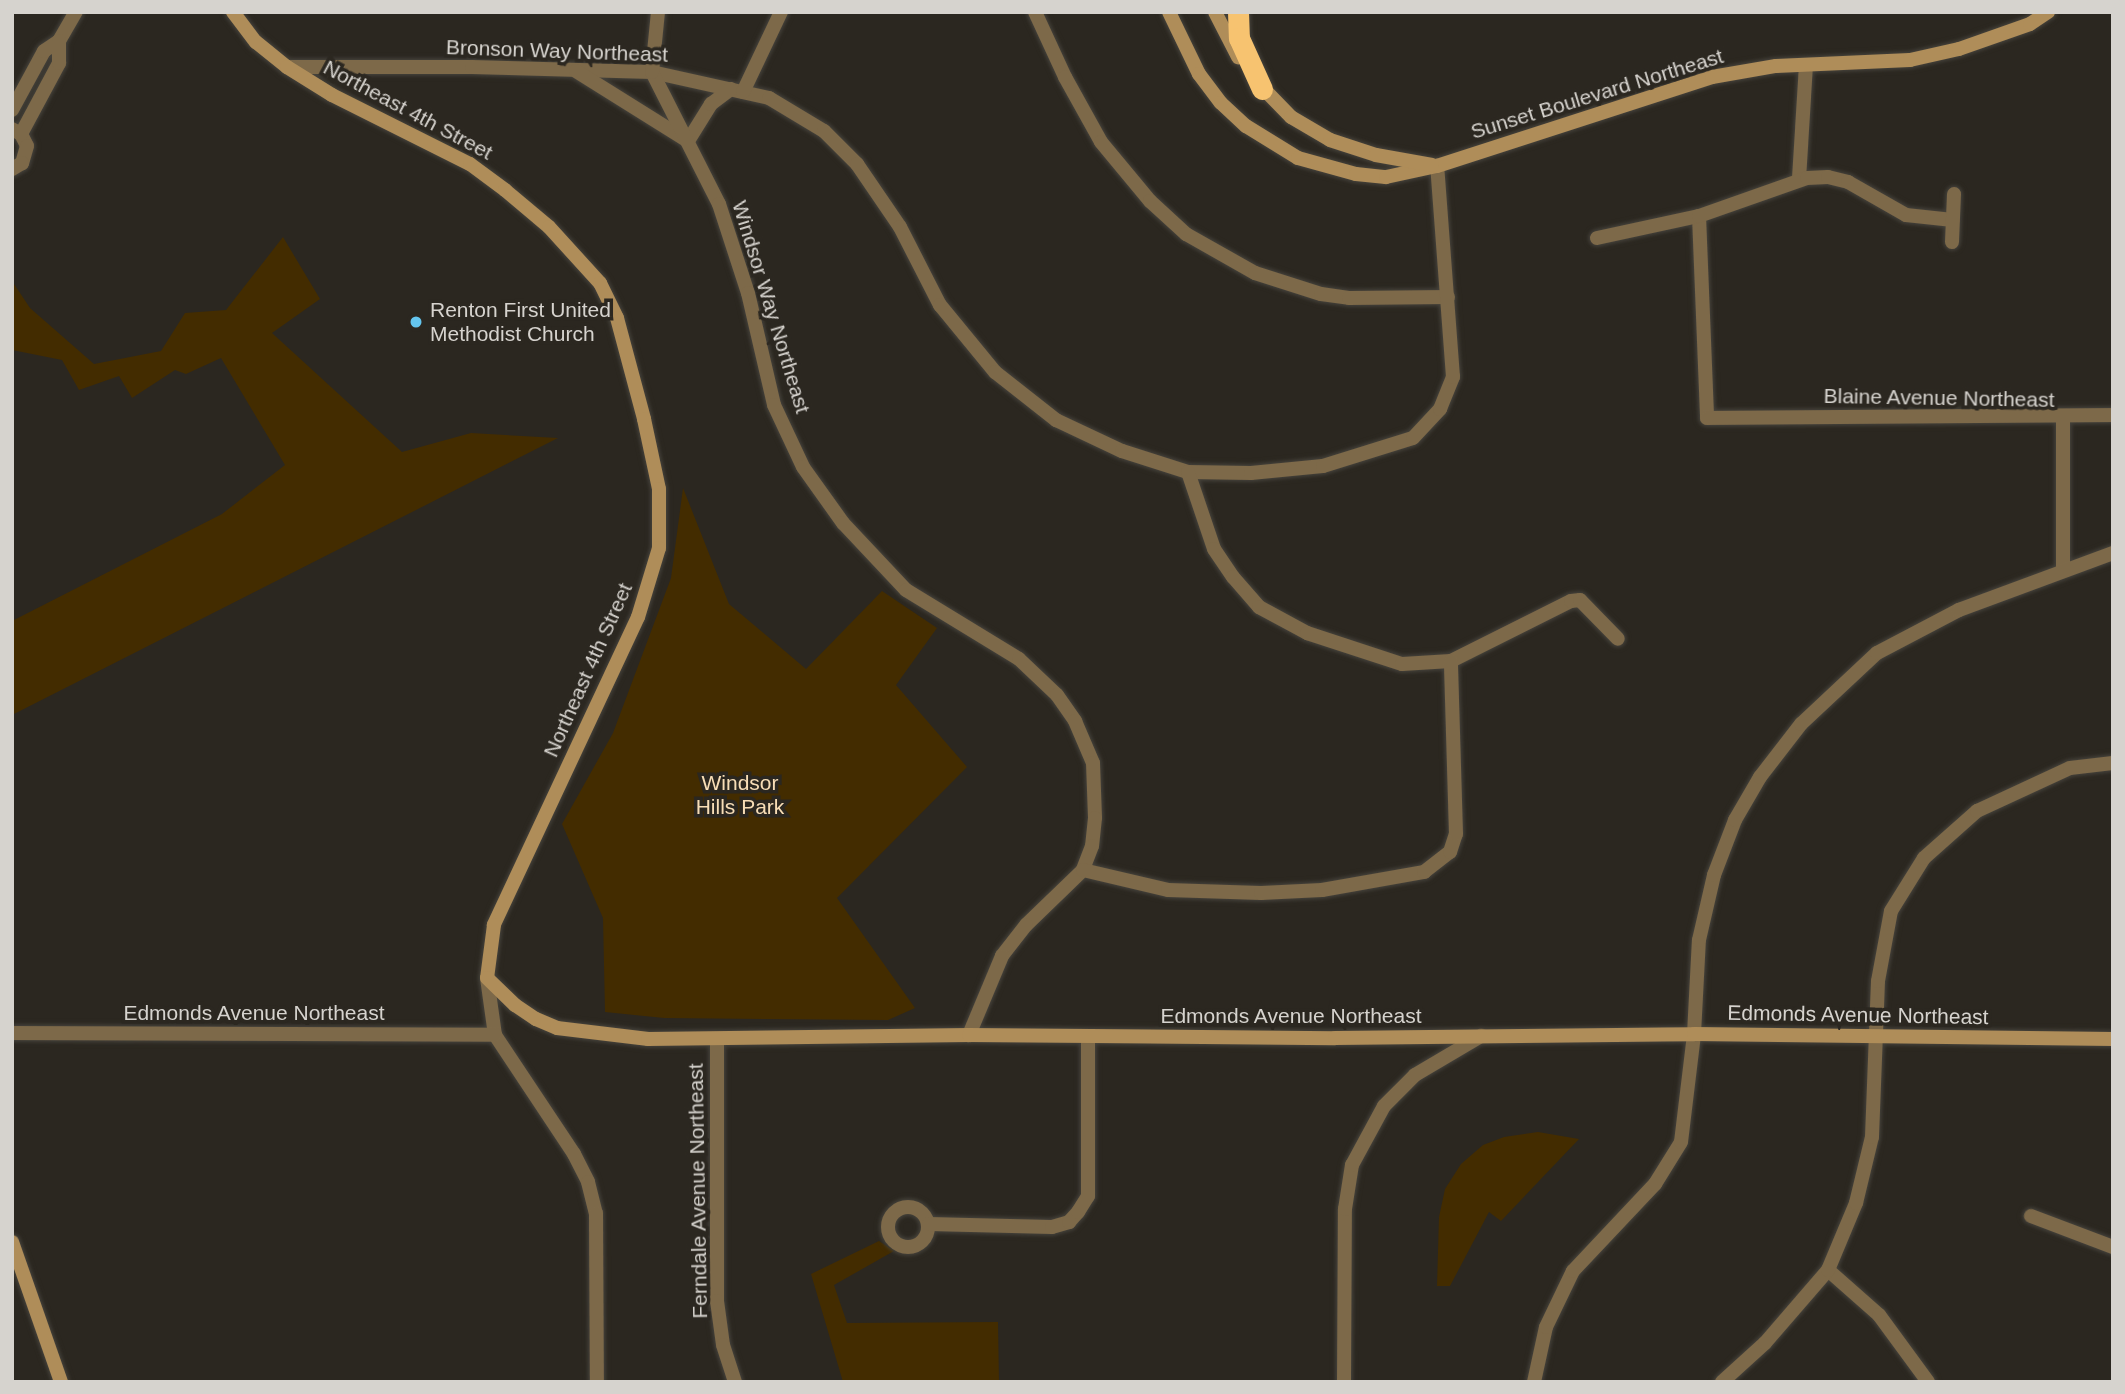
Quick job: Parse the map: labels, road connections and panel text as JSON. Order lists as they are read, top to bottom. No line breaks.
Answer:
{"streets":{"street":["Bronson Way Northeast","Sunset Boulevard Northeast","Northeast 4th Street","Windsor Way Northeast","Blaine Avenue Northeast","Edmonds Avenue Northeast","Ferndale Avenue Northeast"]},"crossings":[["Bronson Way Northeast","Sunset Boulevard Northeast"],["Bronson Way Northeast","Northeast 4th Street"],["Bronson Way Northeast","Windsor Way Northeast"],["Northeast 4th Street","Edmonds Avenue Northeast"],["Edmonds Avenue Northeast","Ferndale Avenue Northeast"]],"parks":["Windsor Hills Park"],"places":["Renton First United Methodist Church"]}
